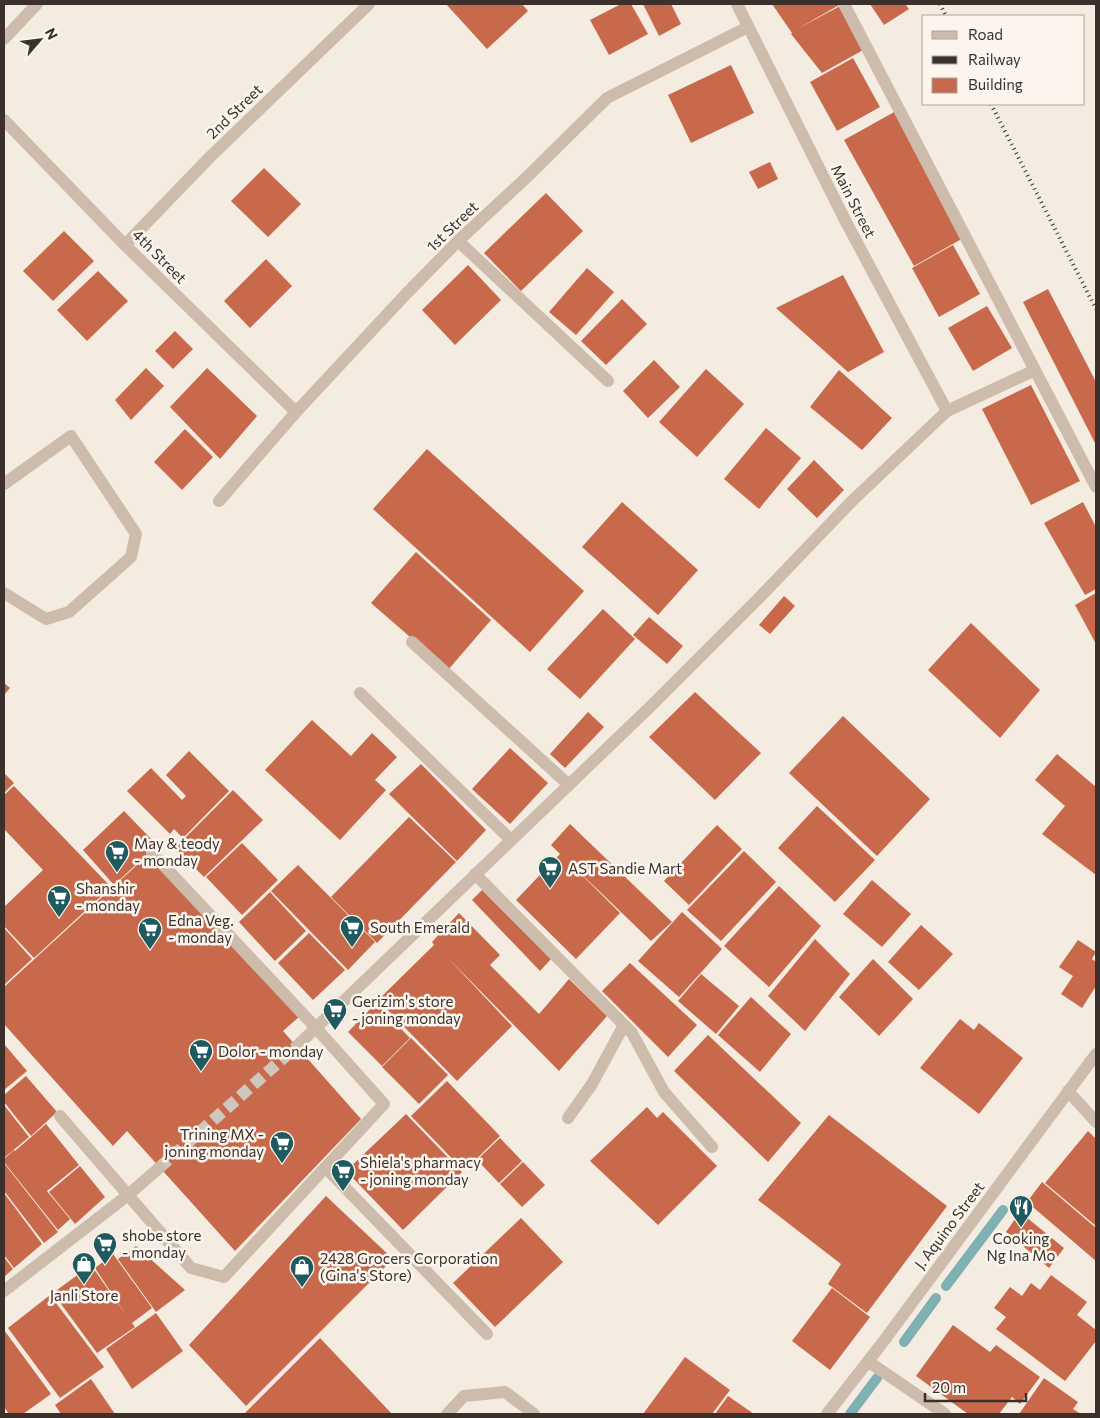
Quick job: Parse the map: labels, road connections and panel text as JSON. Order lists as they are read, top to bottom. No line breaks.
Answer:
{"streets":{"street":["2nd Street","Main Street","1st Street","4th Street","J. Aquino Street"]},"crossings":[["2nd Street","4th Street"],["Main Street","1st Street"],["1st Street","4th Street"]],"places":{"supermarket":["May & teody - monday","AST Sandie Mart","Shanshir - monday","South Emerald","Edna Veg. - monday","Gerizim's store - joning monday","Dolor - monday","Trining MX - joning monday","Shiela's pharmacy - joning monday","shobe store - monday"],"restaurant":["Cooking Ng Ina Mo"],"shop":["Janli Store","2428 Grocers Corporation (Gina's Store)"]},"legend":["Road","Railway","Building"],"scale_bar":"20 m","north":"top right"}
